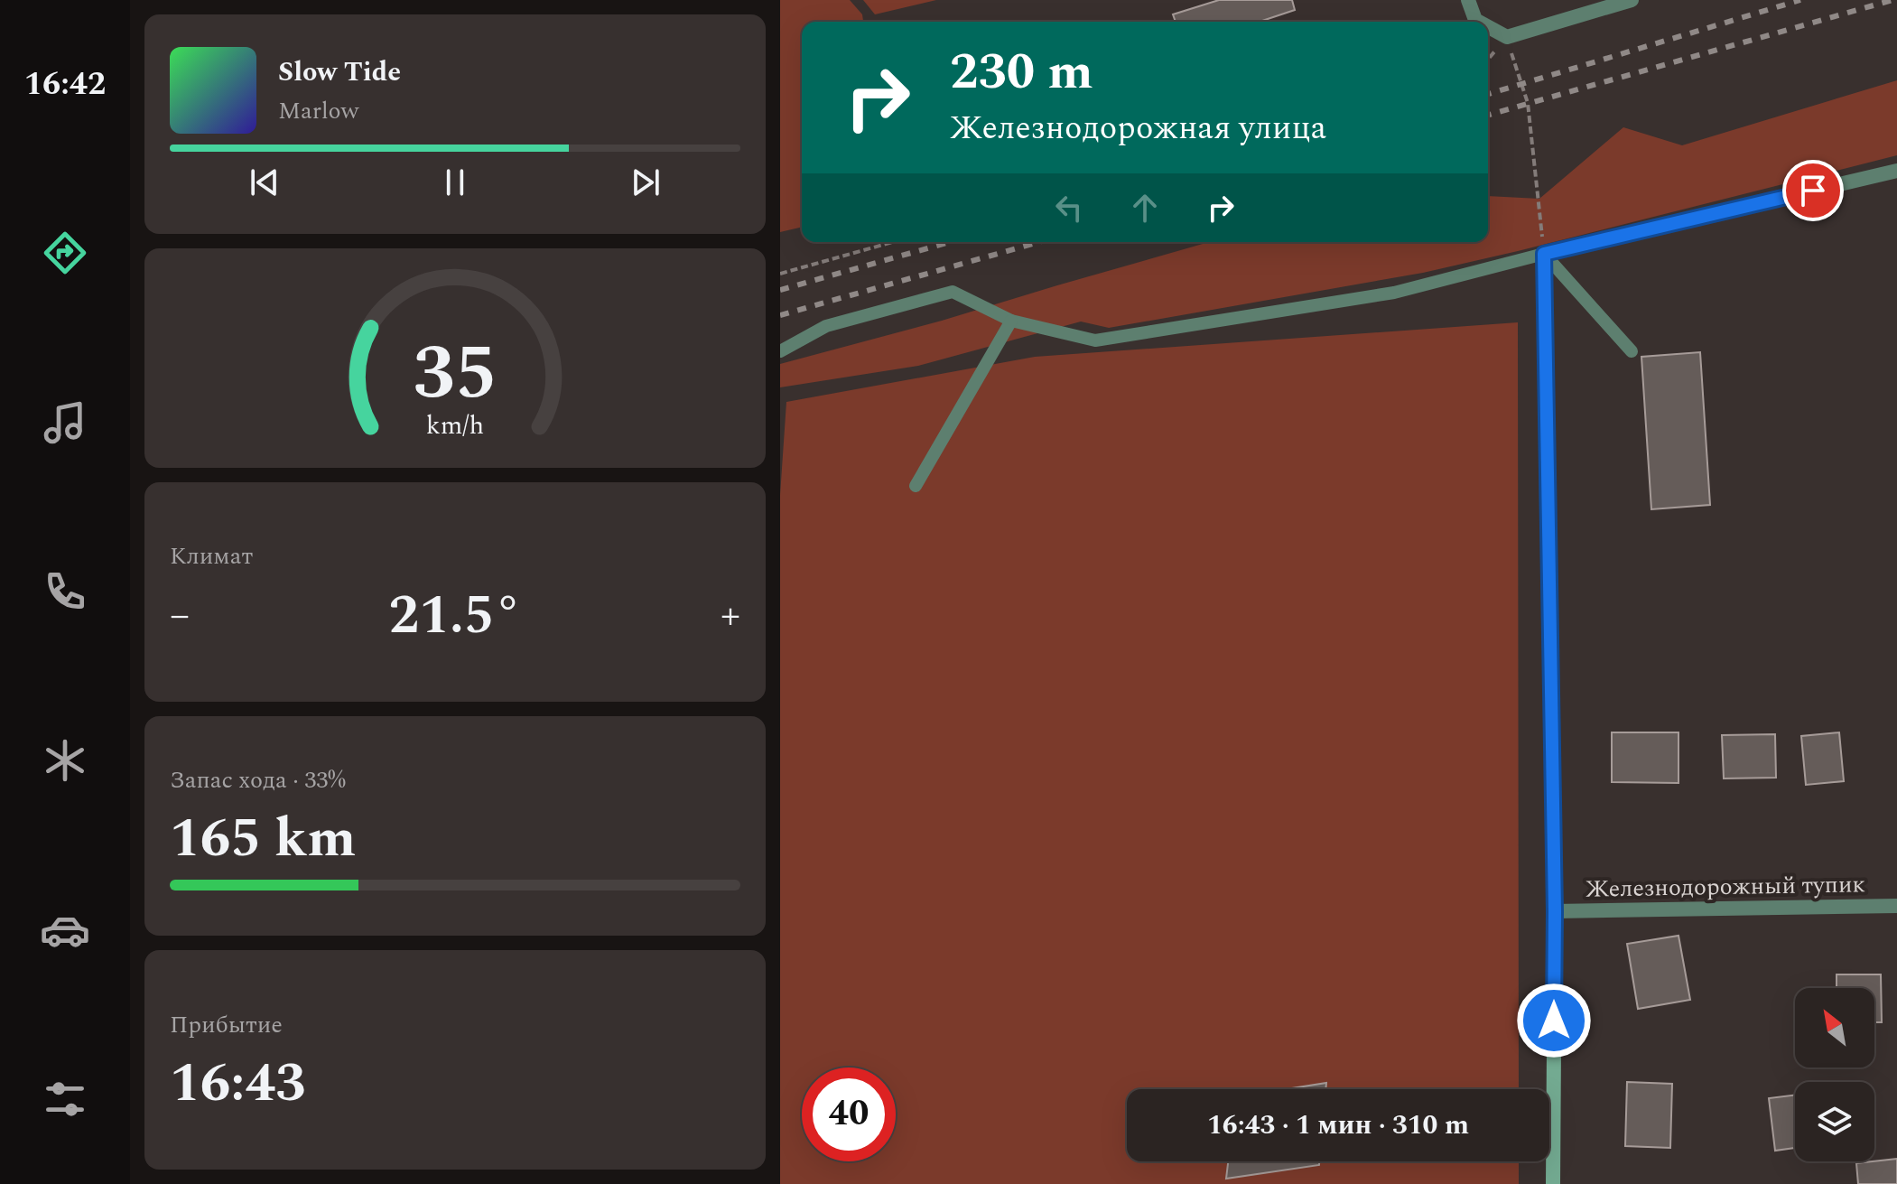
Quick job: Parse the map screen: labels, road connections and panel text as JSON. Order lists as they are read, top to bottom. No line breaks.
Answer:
{"streets":{"street":["Железнодорожный тупик"]},"north":"top left","page":{"tabs":"16:42","turn":["230 m","Железнодорожная улица"],"song":["Slow Tide","Marlow"],"tile":["Климат",["Запас хода · 33%","165 km"],["Прибытие","16:43"]],"heat":["−","21.5°","+"],"limit":"40","trip":"16:43 · 1 мин · 310 m","gauge":["35","km/h"]}}
